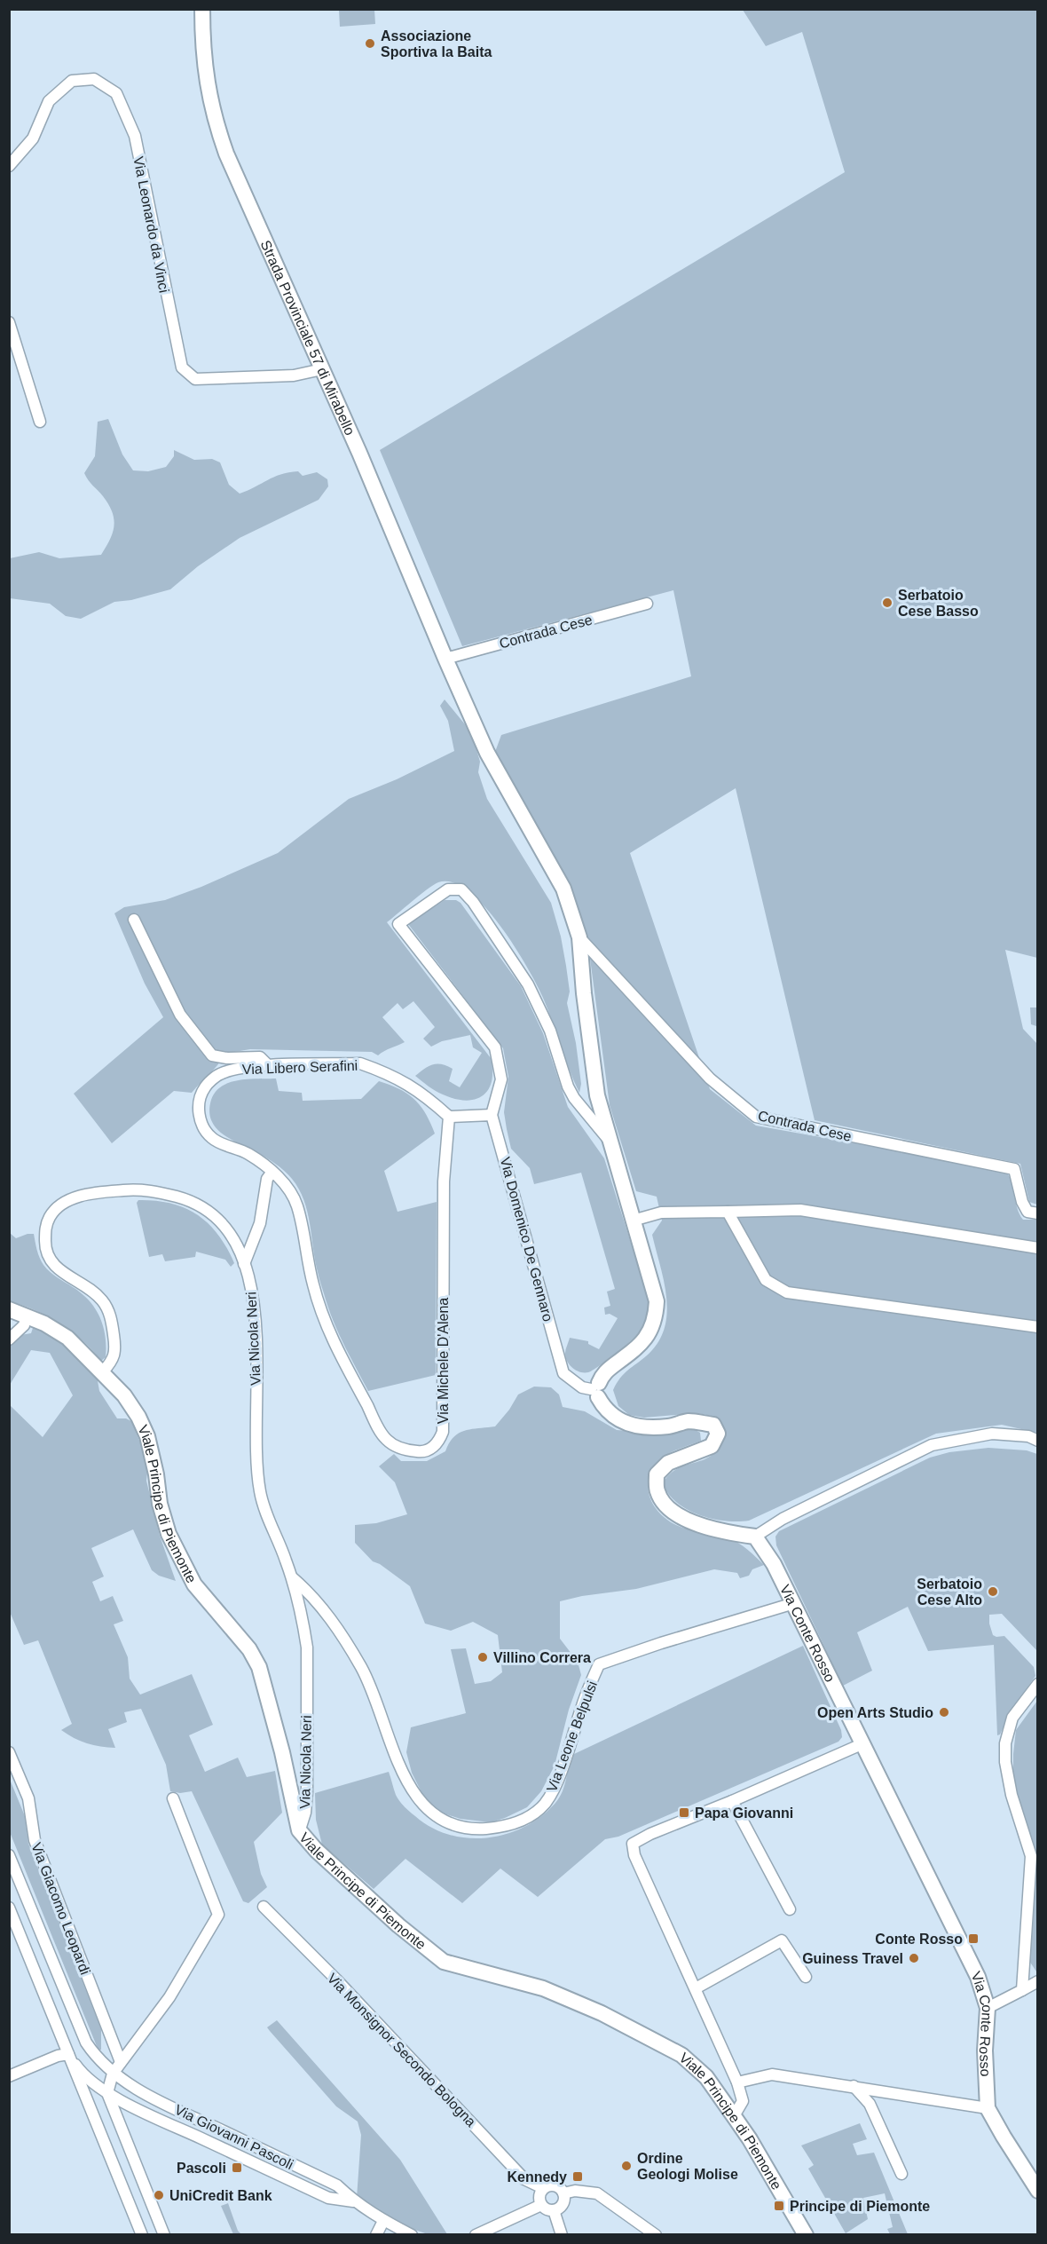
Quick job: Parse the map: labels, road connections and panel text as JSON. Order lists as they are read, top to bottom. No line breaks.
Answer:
{"streets":{"street":["Via Leonardo da Vinci","Strada Provinciale 57 di Mirabello","Contrada Cese","Via Libero Serafini","Via Domenico De Gennaro","Via Nicola Neri","Via Michele D'Alena","Viale Principe di Piemonte","Via Conte Rosso","Via Leone Belpulsi","Via Giacomo Leopardi","Via Monsignor Secondo Bologna","Via Giovanni Pascoli"]},"crossings":[["Via Leonardo da Vinci","Strada Provinciale 57 di Mirabello"],["Strada Provinciale 57 di Mirabello","Contrada Cese"],["Strada Provinciale 57 di Mirabello","Via Domenico De Gennaro"],["Via Libero Serafini","Via Michele D'Alena"],["Via Nicola Neri","Viale Principe di Piemonte"],["Via Nicola Neri","Via Leone Belpulsi"],["Via Conte Rosso","Via Leone Belpulsi"],["Via Giacomo Leopardi","Via Giovanni Pascoli"]],"places":{"other":["Associazione Sportiva la Baita","Serbatoio Cese Basso","Serbatoio Cese Alto","Villino Correra","Open Arts Studio","Guiness Travel","Ordine Geologi Molise","UniCredit Bank"],"transit":["Papa Giovanni","Conte Rosso","Pascoli","Kennedy","Principe di Piemonte"]}}
